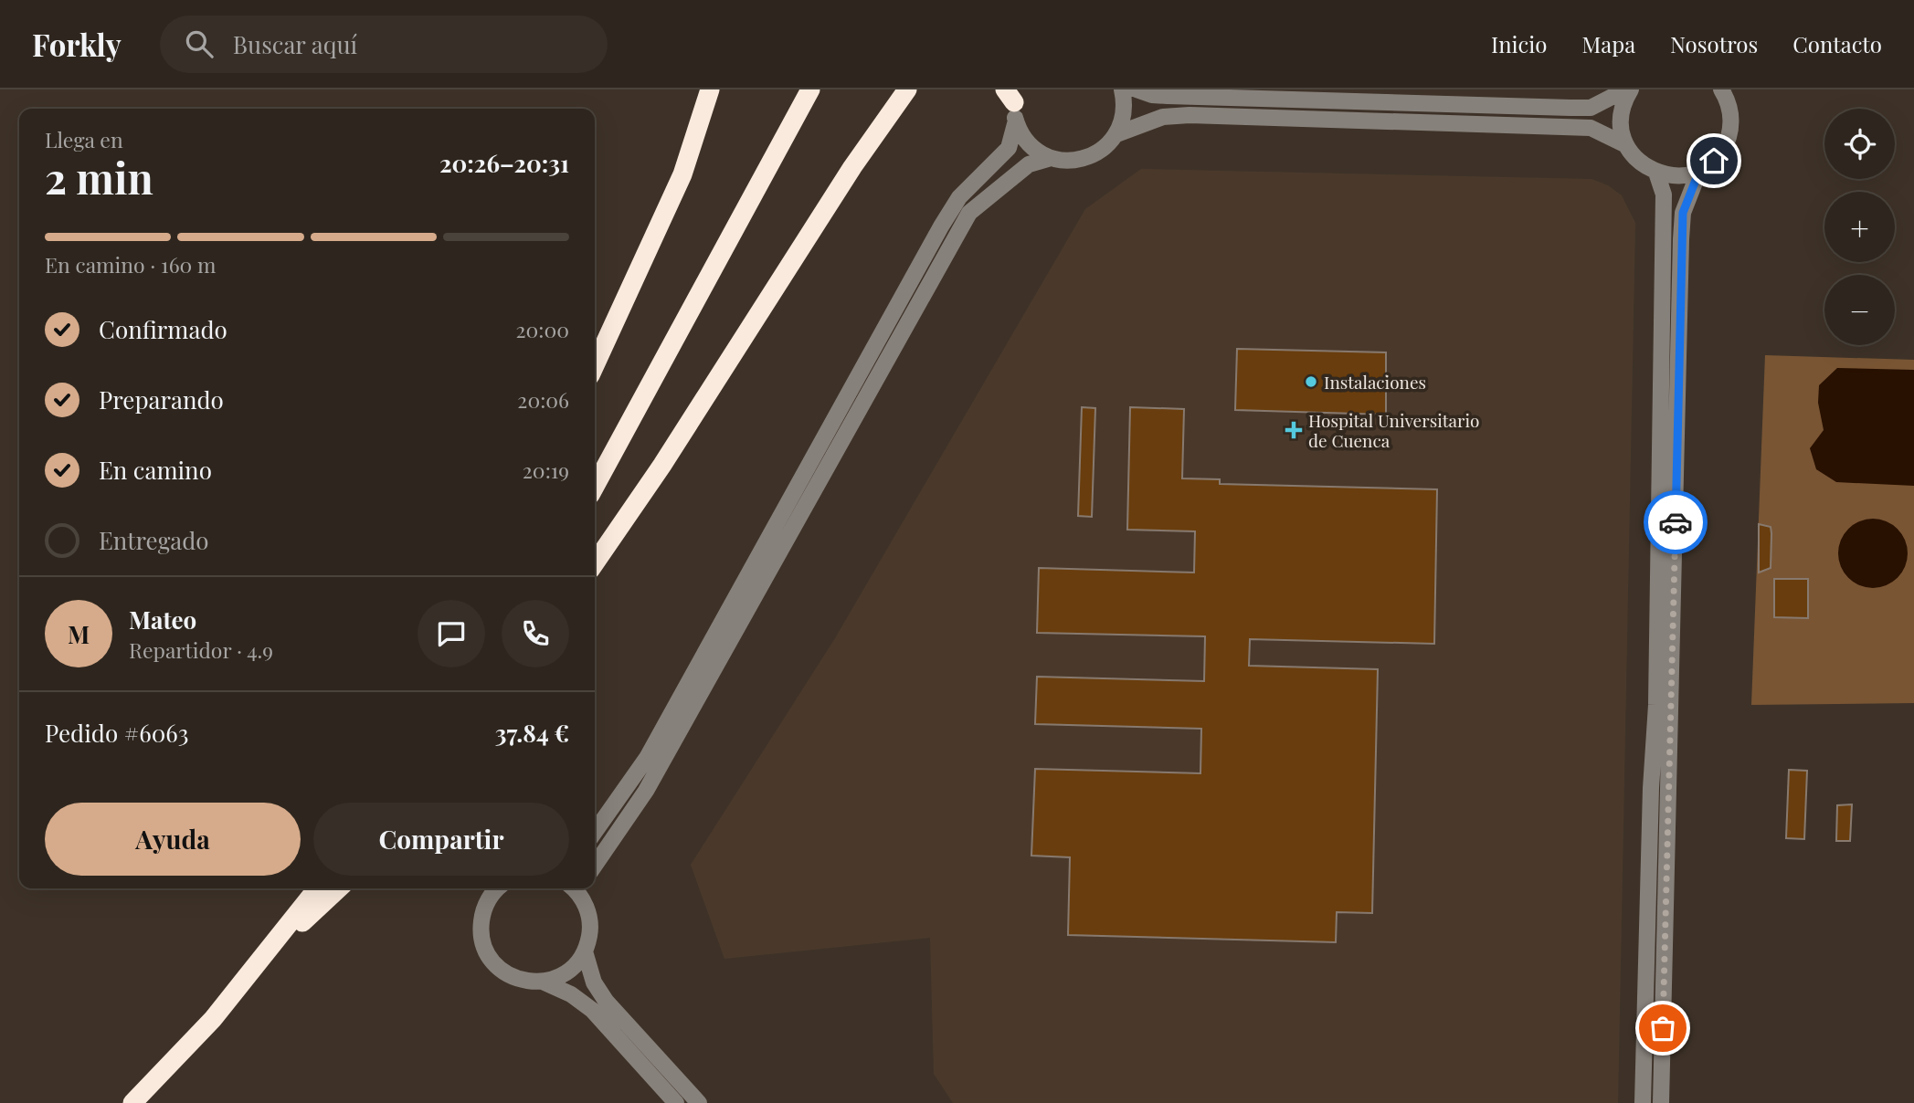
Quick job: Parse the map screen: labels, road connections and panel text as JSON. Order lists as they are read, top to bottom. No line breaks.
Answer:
{"places":{"other":["Instalaciones"],"health":["Hospital Universitario de Cuenca"]},"page":{"header":"Forkly","search":"Buscar aquí","nav":["Inicio","Mapa","Nosotros","Contacto"],"map_buttons":["+","−"],"heading":["2 min","Llega en","20:26–20:31"],"panel":["Mateo","Repartidor · 4.9","Pedido #6063","37.84 €"],"bar":"En camino · 160 m","list":[["Confirmado","20:00"],["Preparando","20:06"],["En camino","20:19"],"Entregado"],"round":"M","buttons":["Ayuda","Compartir"]}}
